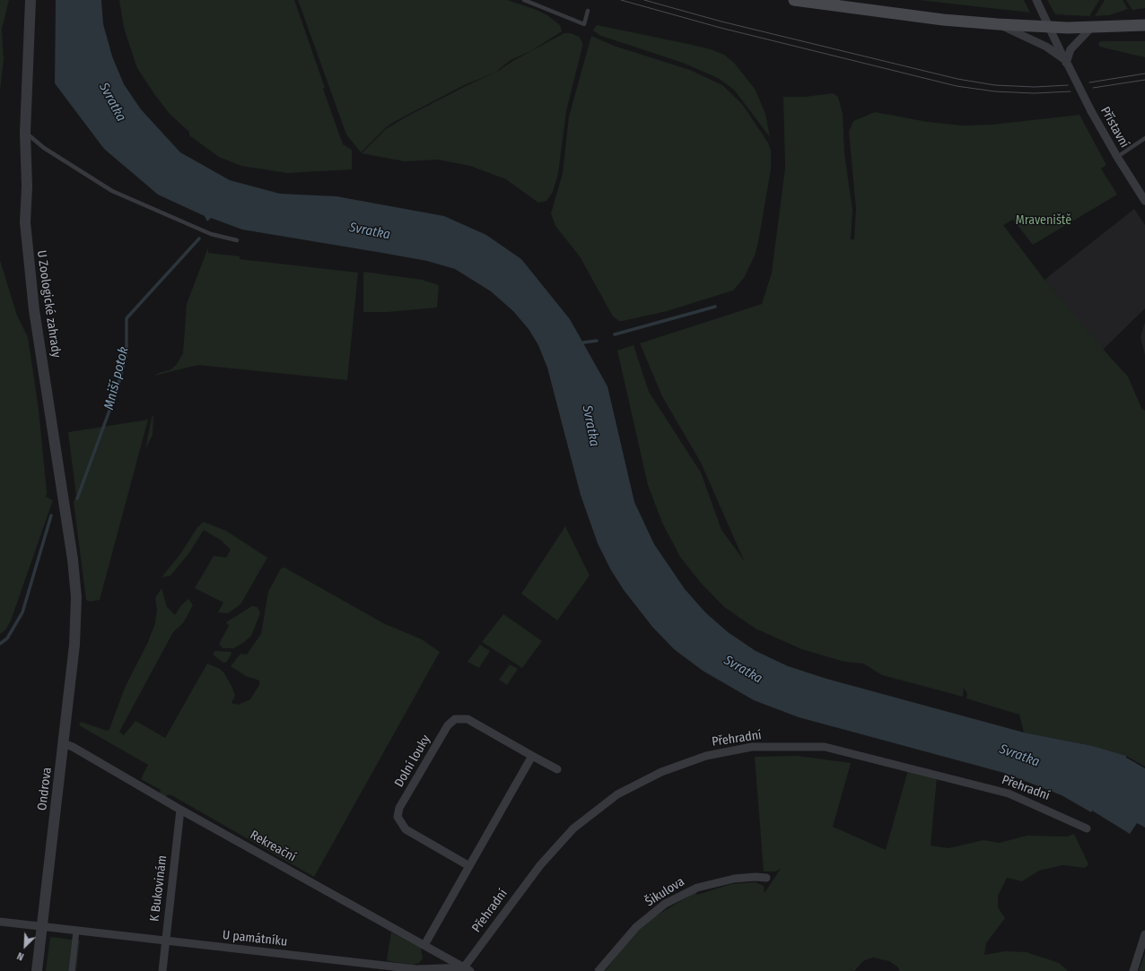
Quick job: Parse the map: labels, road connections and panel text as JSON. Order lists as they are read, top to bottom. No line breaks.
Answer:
{"streets":{"street":["Přístavní","U Zoologické zahrady","Přehradní","Dolní louky","Ondrova","Rekreační","K Bukovinám","Šikulova","U památníku"]},"crossings":[["U Zoologické zahrady","Ondrova"],["Přehradní","Rekreační"],["Přehradní","U památníku"],["Ondrova","Rekreační"],["Ondrova","U památníku"],["Rekreační","K Bukovinám"],["Rekreační","U památníku"],["K Bukovinám","U památníku"]],"water":["Svratka","Mniší potok"],"parks":["Mraveniště"],"north":"bottom left"}
